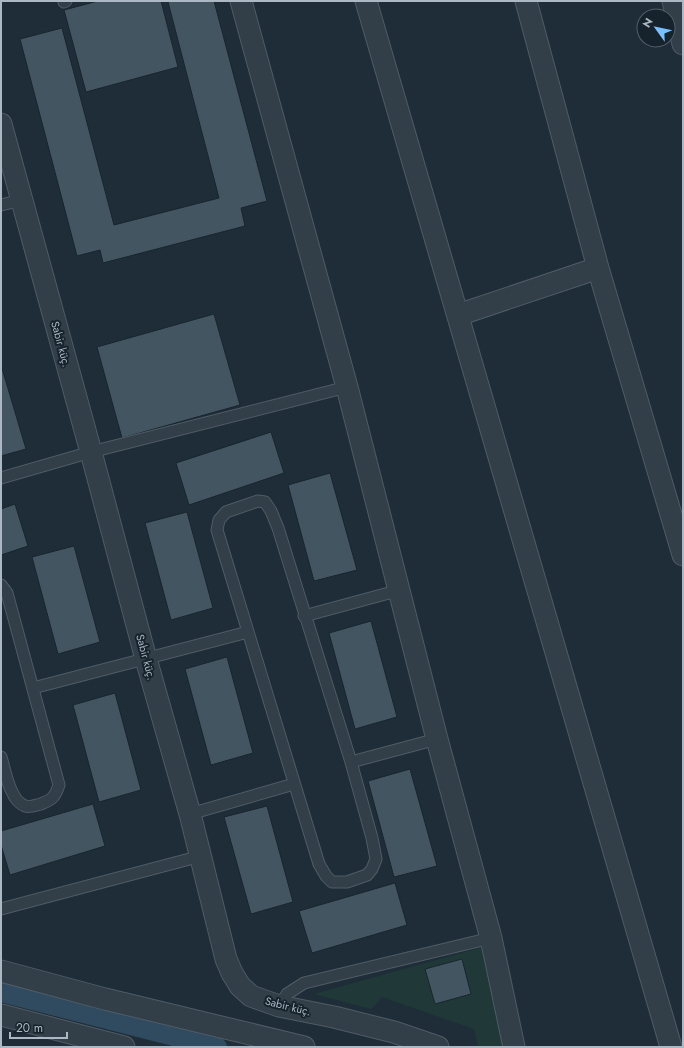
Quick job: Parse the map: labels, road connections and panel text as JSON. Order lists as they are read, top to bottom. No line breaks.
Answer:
{"streets":{"street":["Sabir küç."]},"scale_bar":"20 m","north":"top left"}
